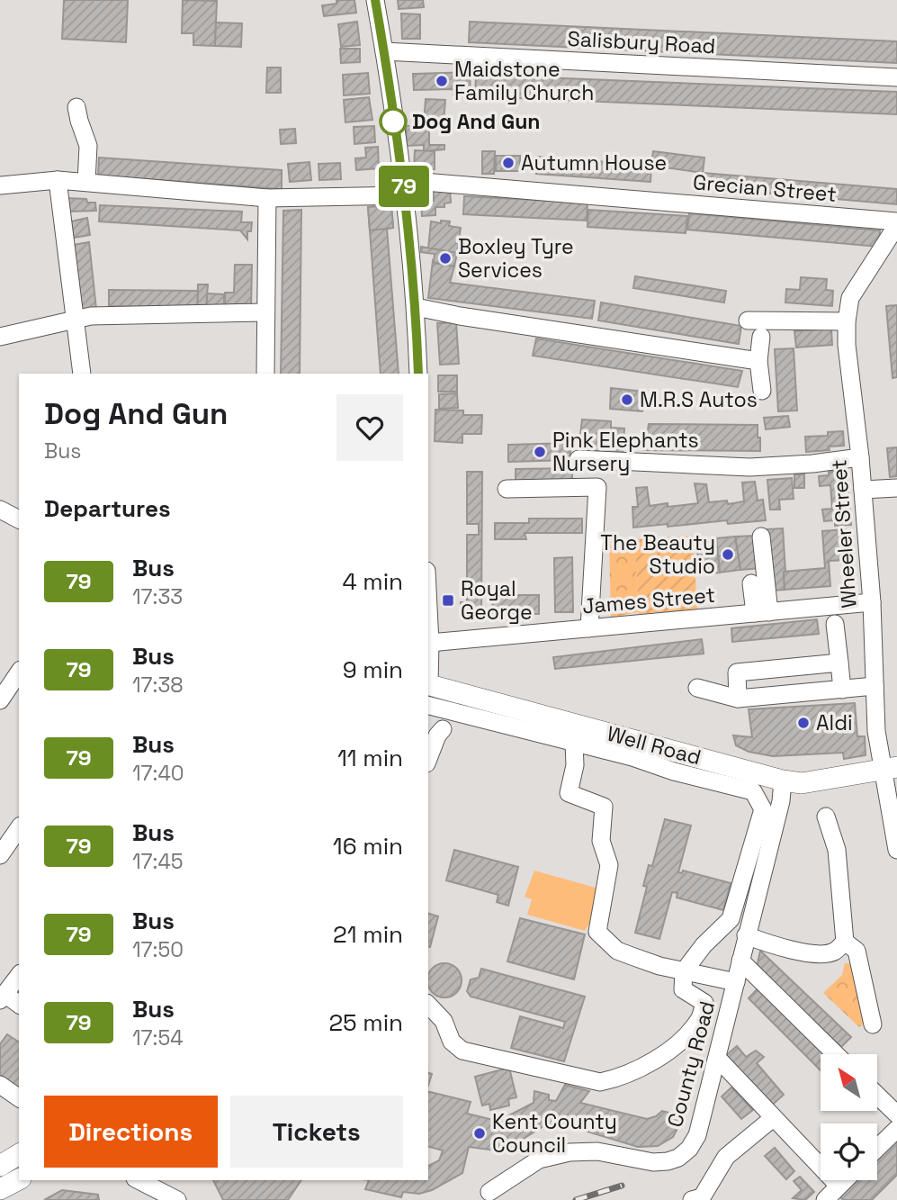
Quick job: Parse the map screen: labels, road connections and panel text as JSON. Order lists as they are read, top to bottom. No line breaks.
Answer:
{"streets":{"main road":["Well Road"],"street":["Salisbury Road","Grecian Street","Wheeler Street","James Street","County Road"]},"crossings":[["Wheeler Street","James Street"],["Wheeler Street","Well Road"],["Well Road","County Road"]],"places":{"other":["Maidstone Family Church","Dog And Gun","Autumn House","Boxley Tyre Services","M.R.S Autos","Pink Elephants Nursery","The Beauty Studio","Aldi","Kent County Council"],"transit":["Royal George"]},"lines":["bus line 79"],"north":"top left","page":{"on_map":"79","heading":[["Dog And Gun","Bus"],"Departures"],"list":[{"mark":"79","name":"Bus","note":"17:33","value":"4 min"},{"mark":"79","name":"Bus","note":"17:38","value":"9 min"},{"mark":"79","name":"Bus","note":"17:40","value":"11 min"},{"mark":"79","name":"Bus","note":"17:45","value":"16 min"},{"mark":"79","name":"Bus","note":"17:50","value":"21 min"},{"mark":"79","name":"Bus","note":"17:54","value":"25 min"}],"buttons":["Directions","Tickets"]}}
